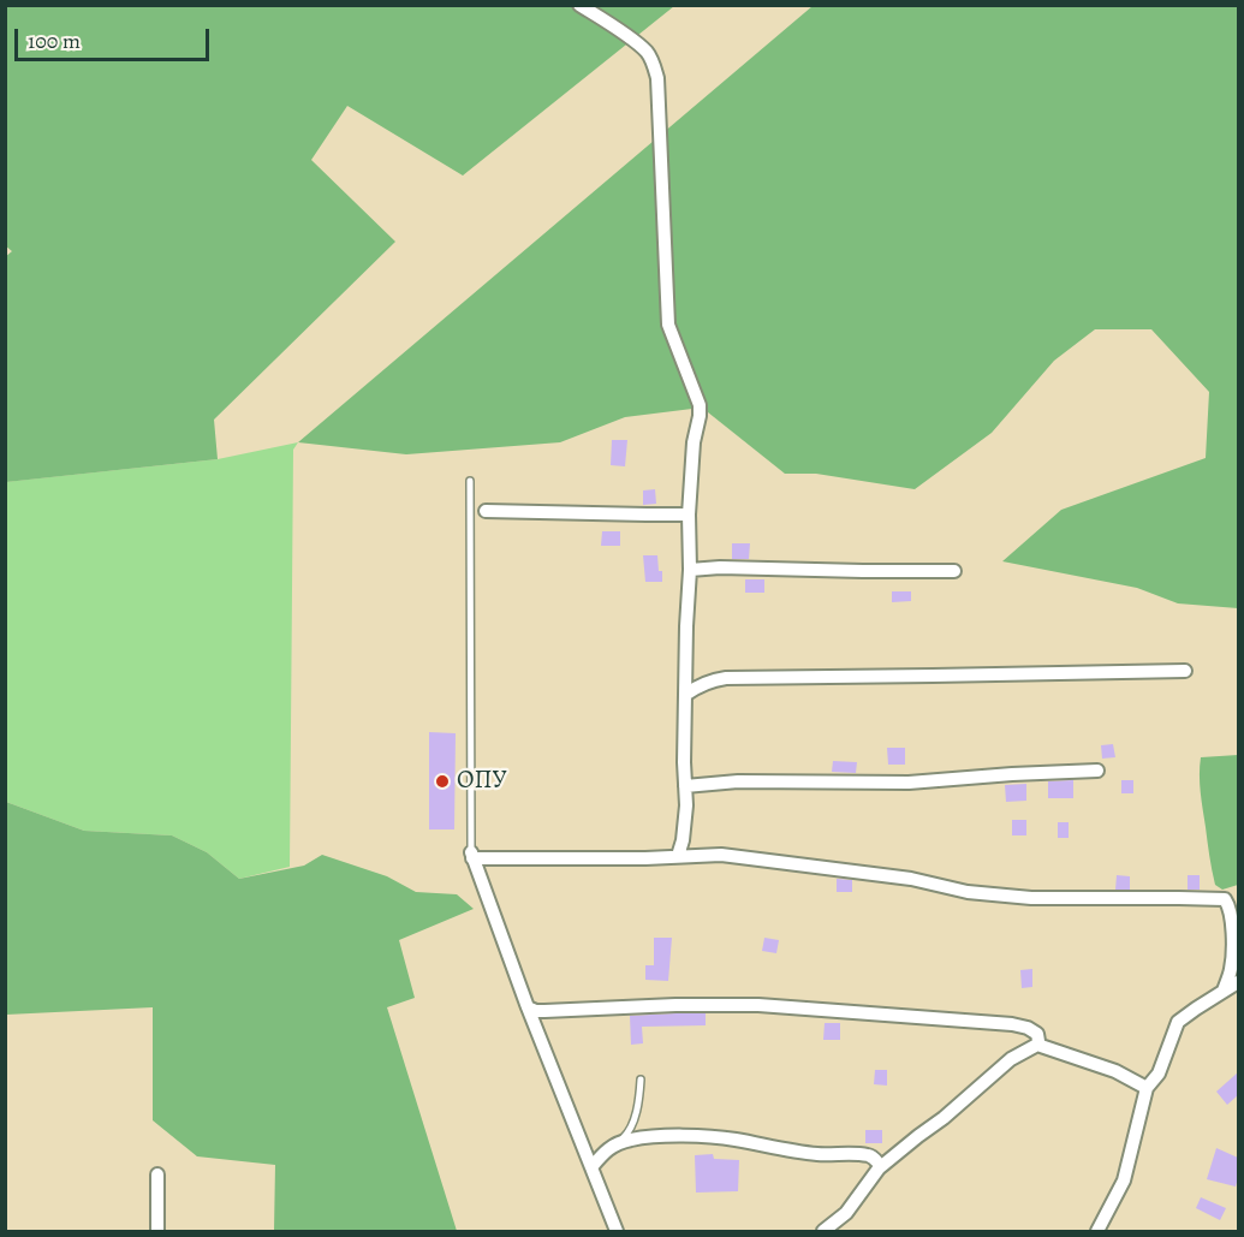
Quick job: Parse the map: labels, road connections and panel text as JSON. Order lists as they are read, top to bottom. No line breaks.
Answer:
{"places":["ОПУ"],"scale_bar":"100 m"}
